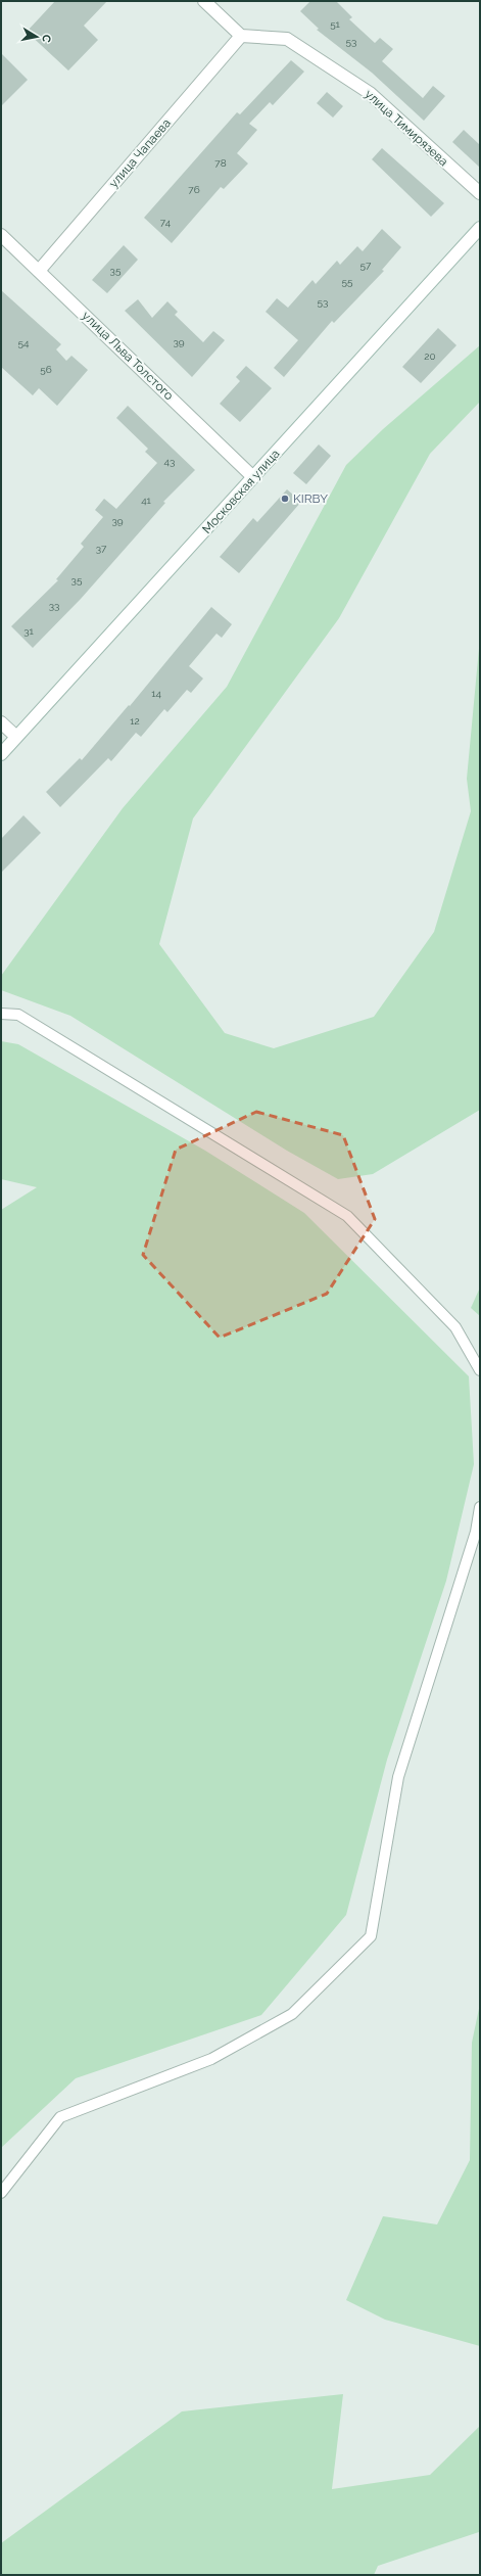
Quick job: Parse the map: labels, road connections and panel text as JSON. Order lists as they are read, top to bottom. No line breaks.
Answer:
{"streets":{"street":["улица Тимирязева","улица Чапаева","улица Льва Толстого","Московская улица"]},"crossings":[["улица Тимирязева","улица Чапаева"],["улица Чапаева","улица Льва Толстого"],["улица Льва Толстого","Московская улица"]],"places":["KIRBY"],"house_numbers":["51","53","78","76","74","57","35","55","53","39","54","20","56","43","41","39","37","35","33","31","14","12"],"north":"right"}
